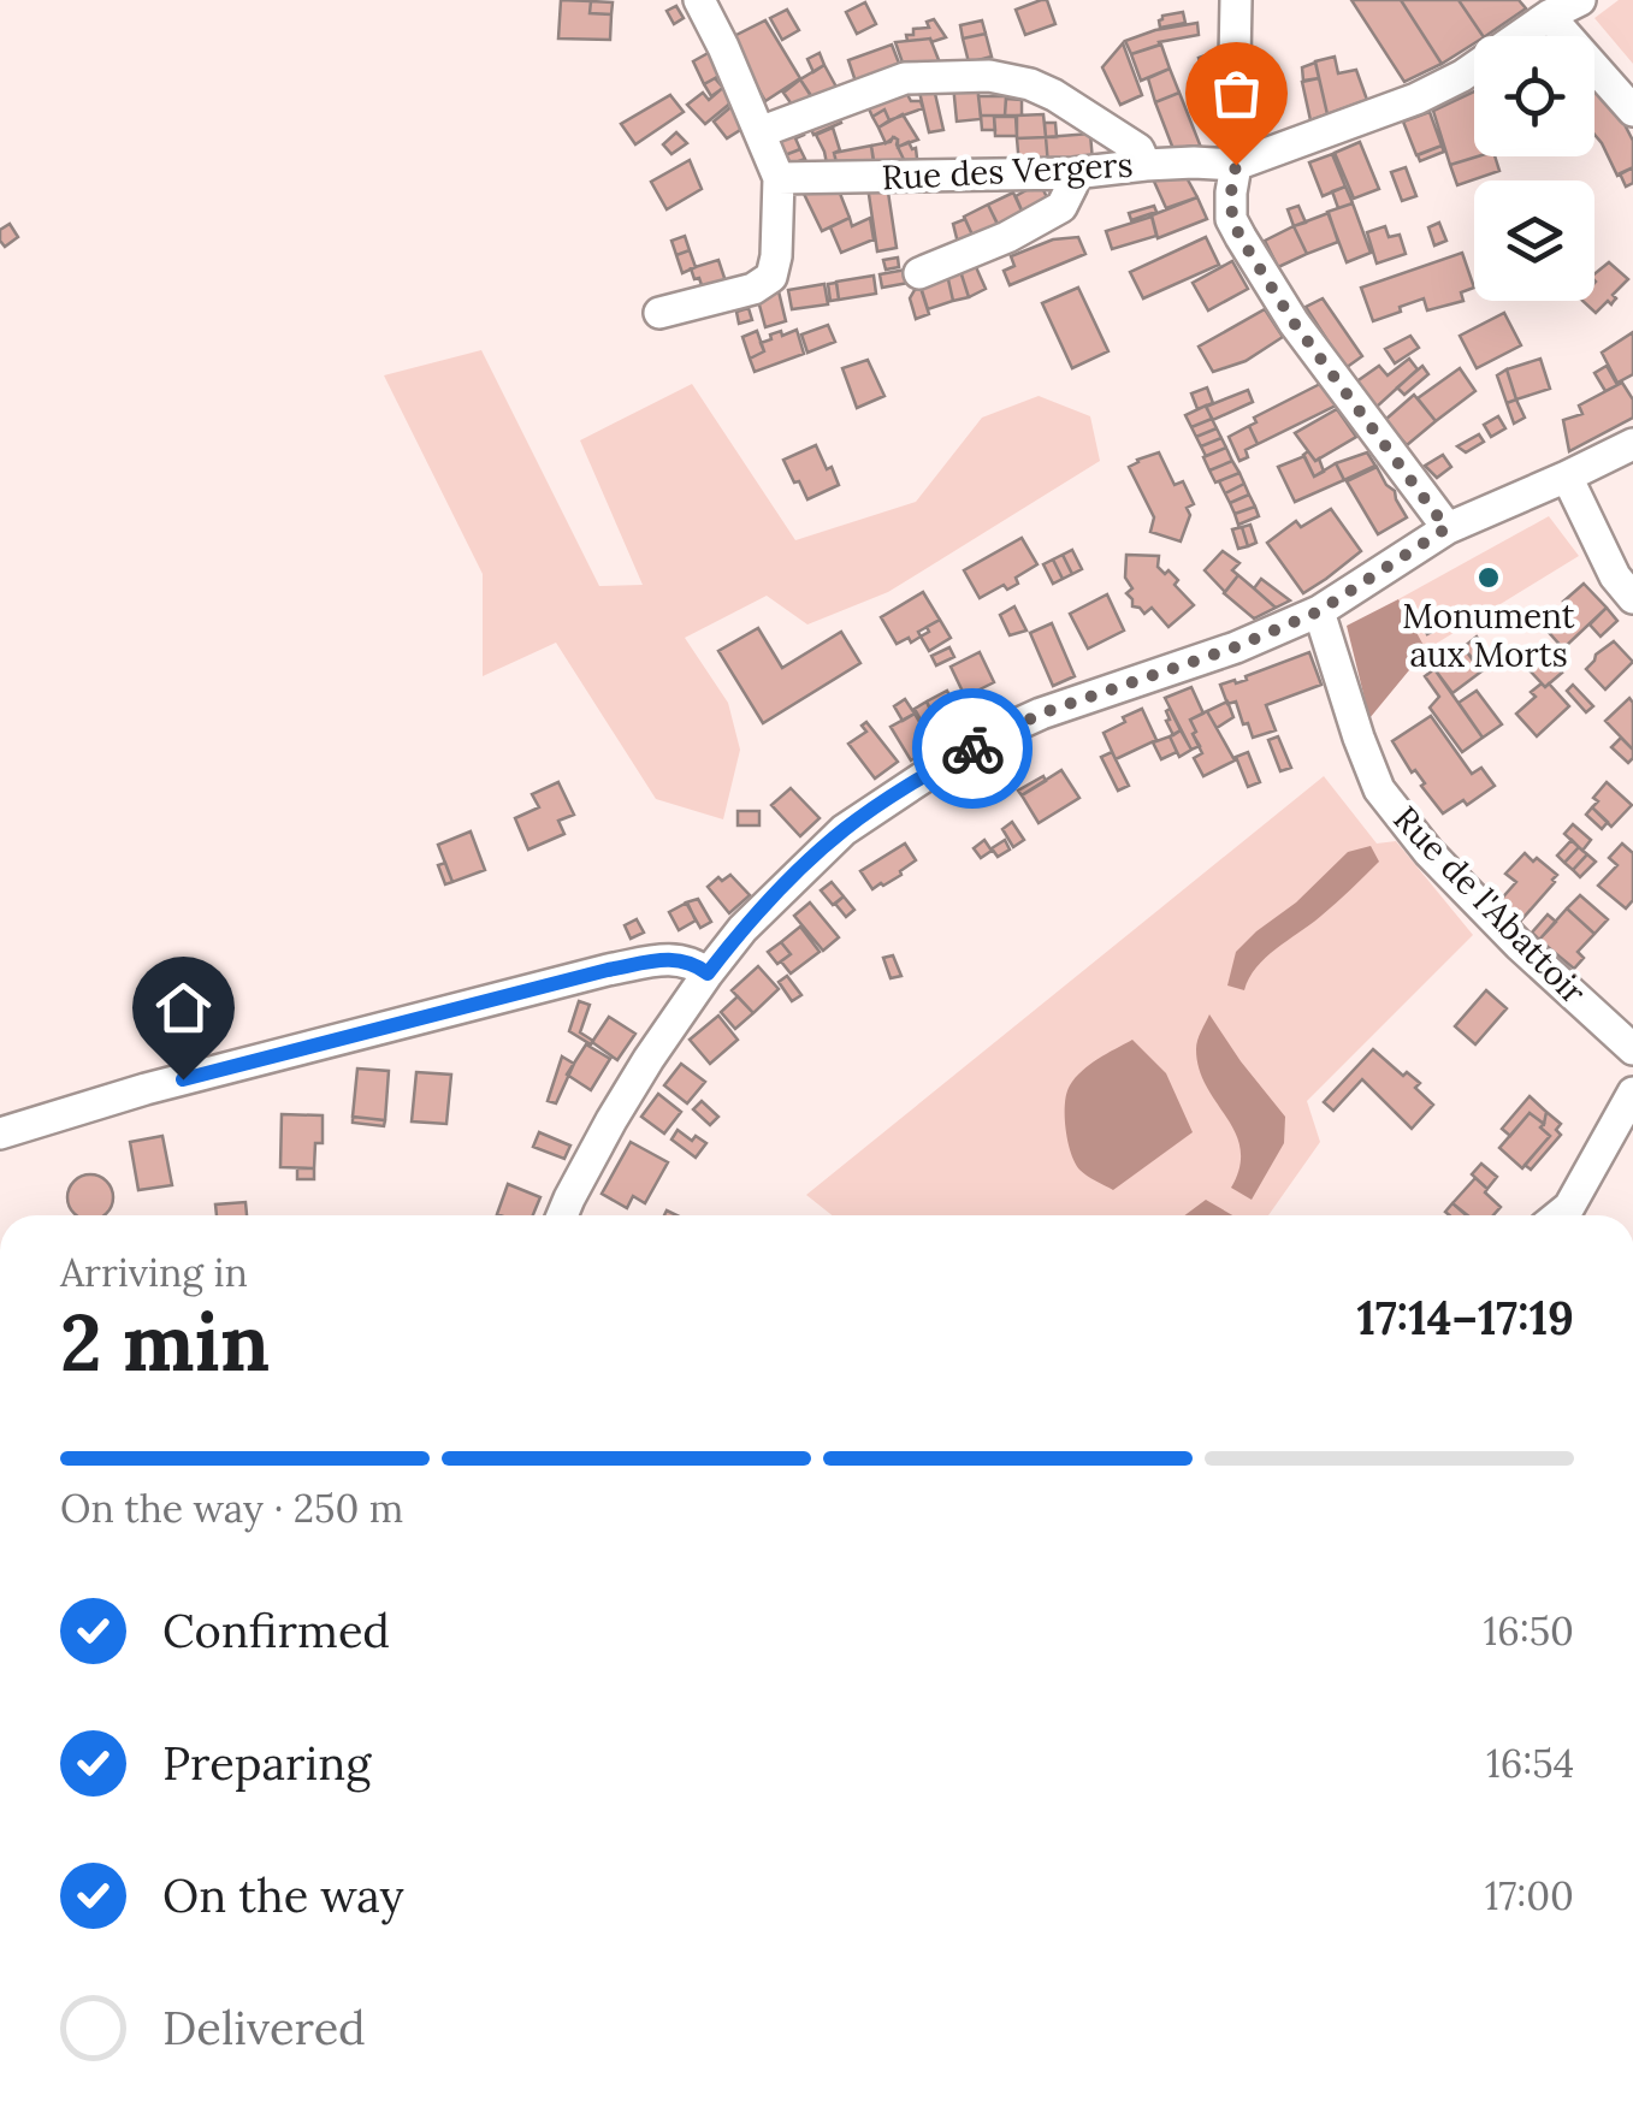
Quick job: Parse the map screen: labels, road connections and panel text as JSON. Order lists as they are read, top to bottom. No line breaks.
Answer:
{"streets":{"street":["Rue des Vergers","Rue de l'Abattoir"]},"places":["Monument aux Morts"],"page":{"heading":["2 min","Arriving in","17:14–17:19"],"bar":"On the way · 250 m","list":[["Confirmed","16:50"],["Preparing","16:54"],["On the way","17:00"],"Delivered"]}}
